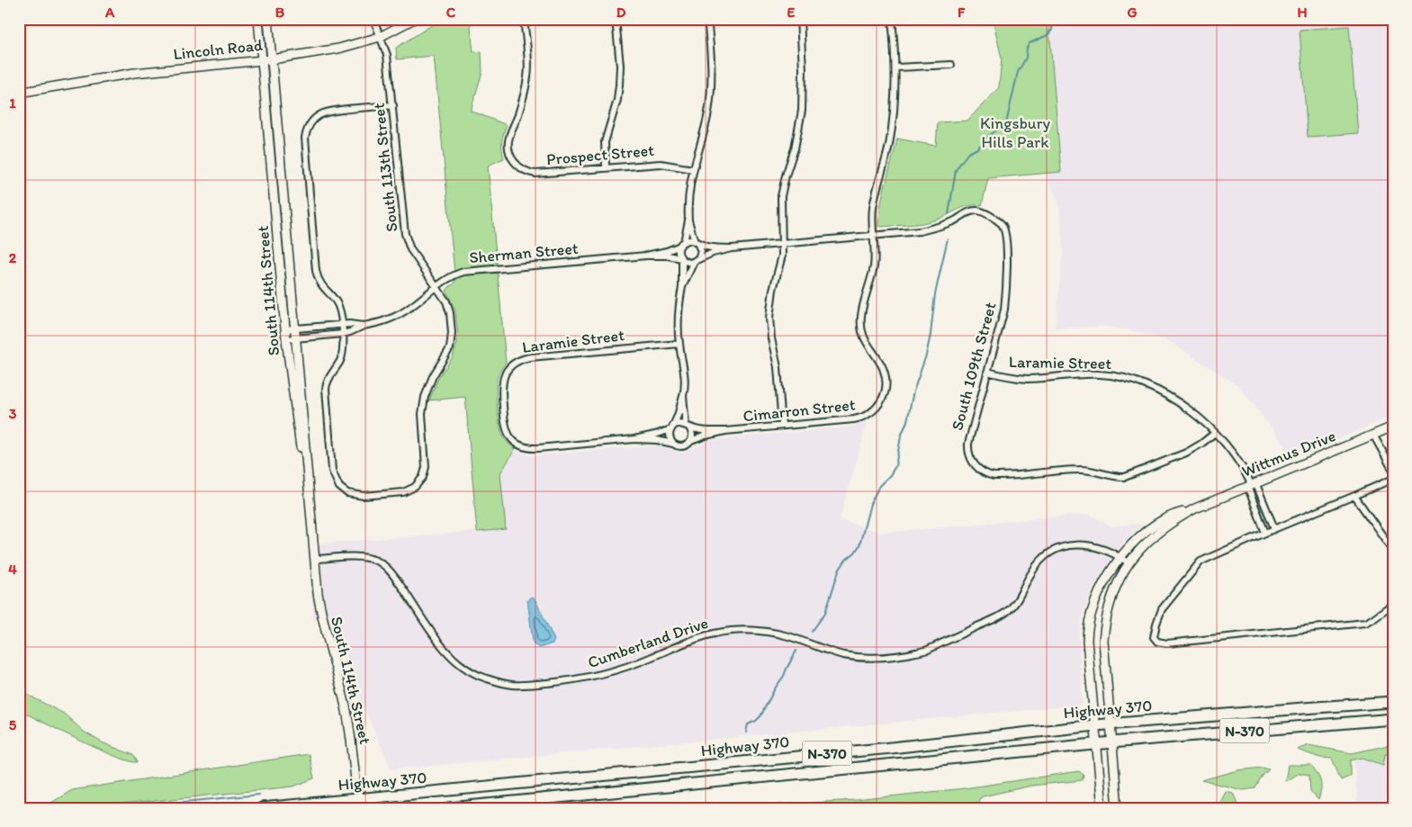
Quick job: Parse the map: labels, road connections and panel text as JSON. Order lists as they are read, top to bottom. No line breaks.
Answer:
{"streets":{"highway":["Highway 370","N-370"],"street":["Lincoln Road","Prospect Street","South 113th Street","Sherman Street","South 114th Street","Laramie Street","South 109th Street","Cimarron Street","Wittmus Drive","Cumberland Drive"]},"crossings":[["Lincoln Road","South 113th Street"],["Lincoln Road","South 114th Street"],["South 113th Street","Sherman Street"],["Sherman Street","South 114th Street"],["South 114th Street","Cumberland Drive"],["South 114th Street","Highway 370"],["Laramie Street","South 109th Street"],["Laramie Street","Wittmus Drive"],["South 109th Street","Cimarron Street"],["Wittmus Drive","Cumberland Drive"],["Wittmus Drive","Highway 370"]],"parks":["Kingsbury Hills Park"],"grid":{"columns":["A","B","C","D","E","F","G","H"],"rows":["1","2","3","4","5"]}}
